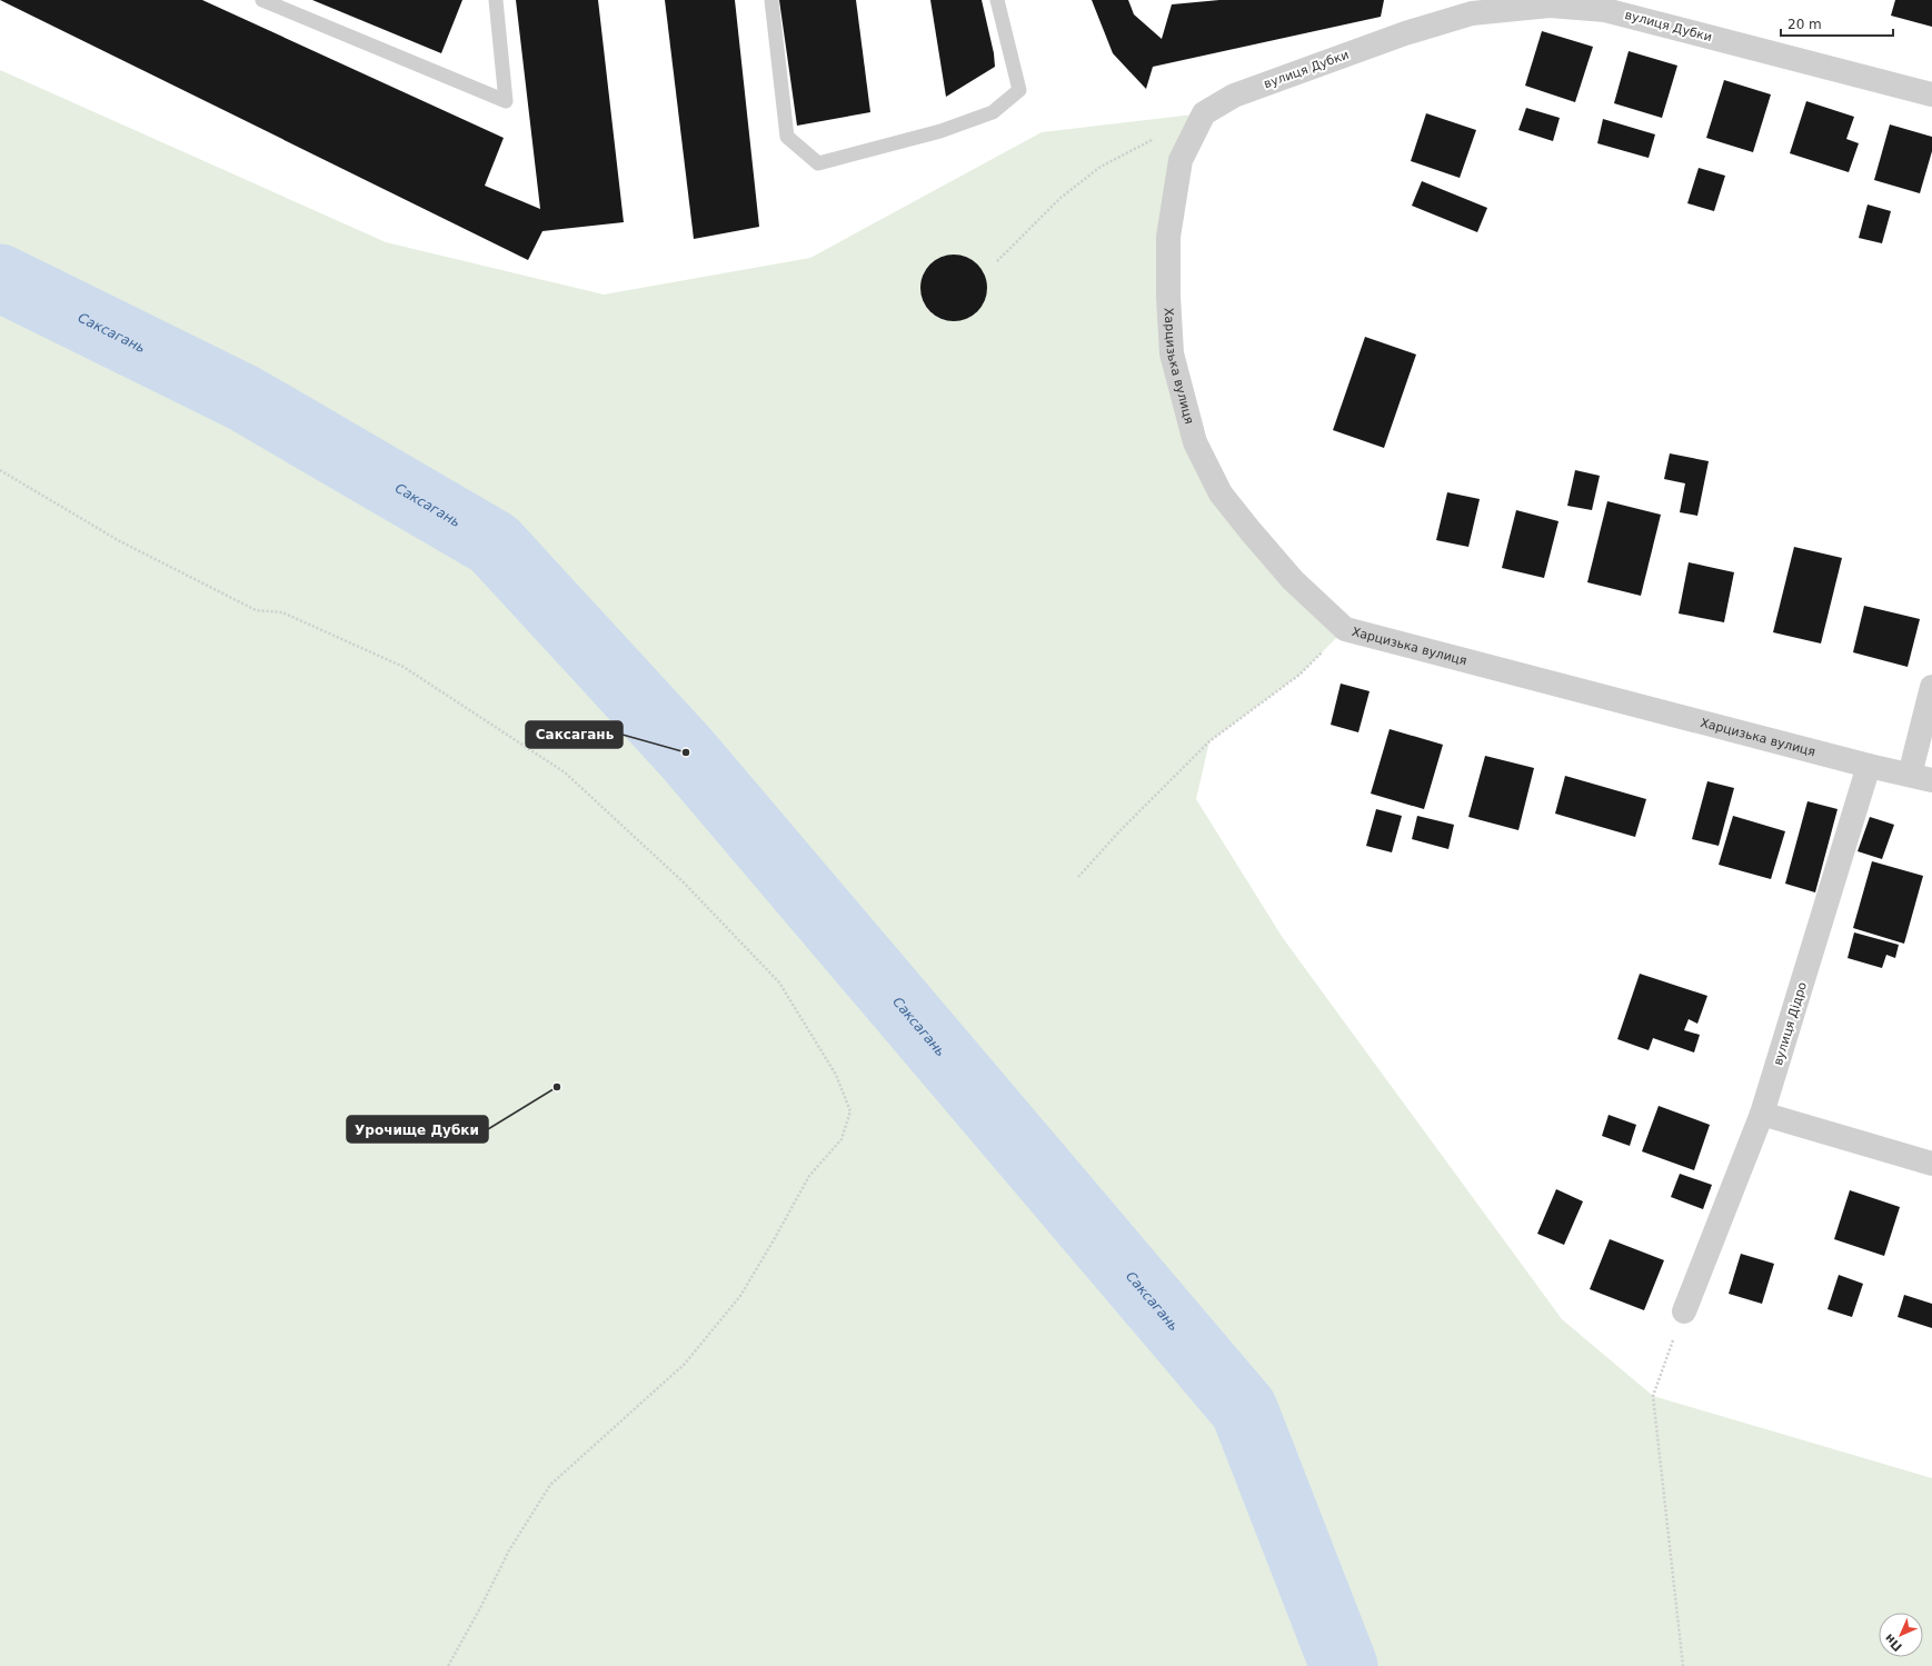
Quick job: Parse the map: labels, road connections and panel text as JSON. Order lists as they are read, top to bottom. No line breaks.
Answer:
{"streets":{"street":["вулиця Дубки","Харцизька вулиця","вулиця Дідро"]},"crossings":[["вулиця Дубки","Харцизька вулиця"],["Харцизька вулиця","вулиця Дідро"]],"water":["Саксагань"],"places":["Саксагань","Урочище Дубки"],"scale_bar":"20 m","north":"bottom left"}
